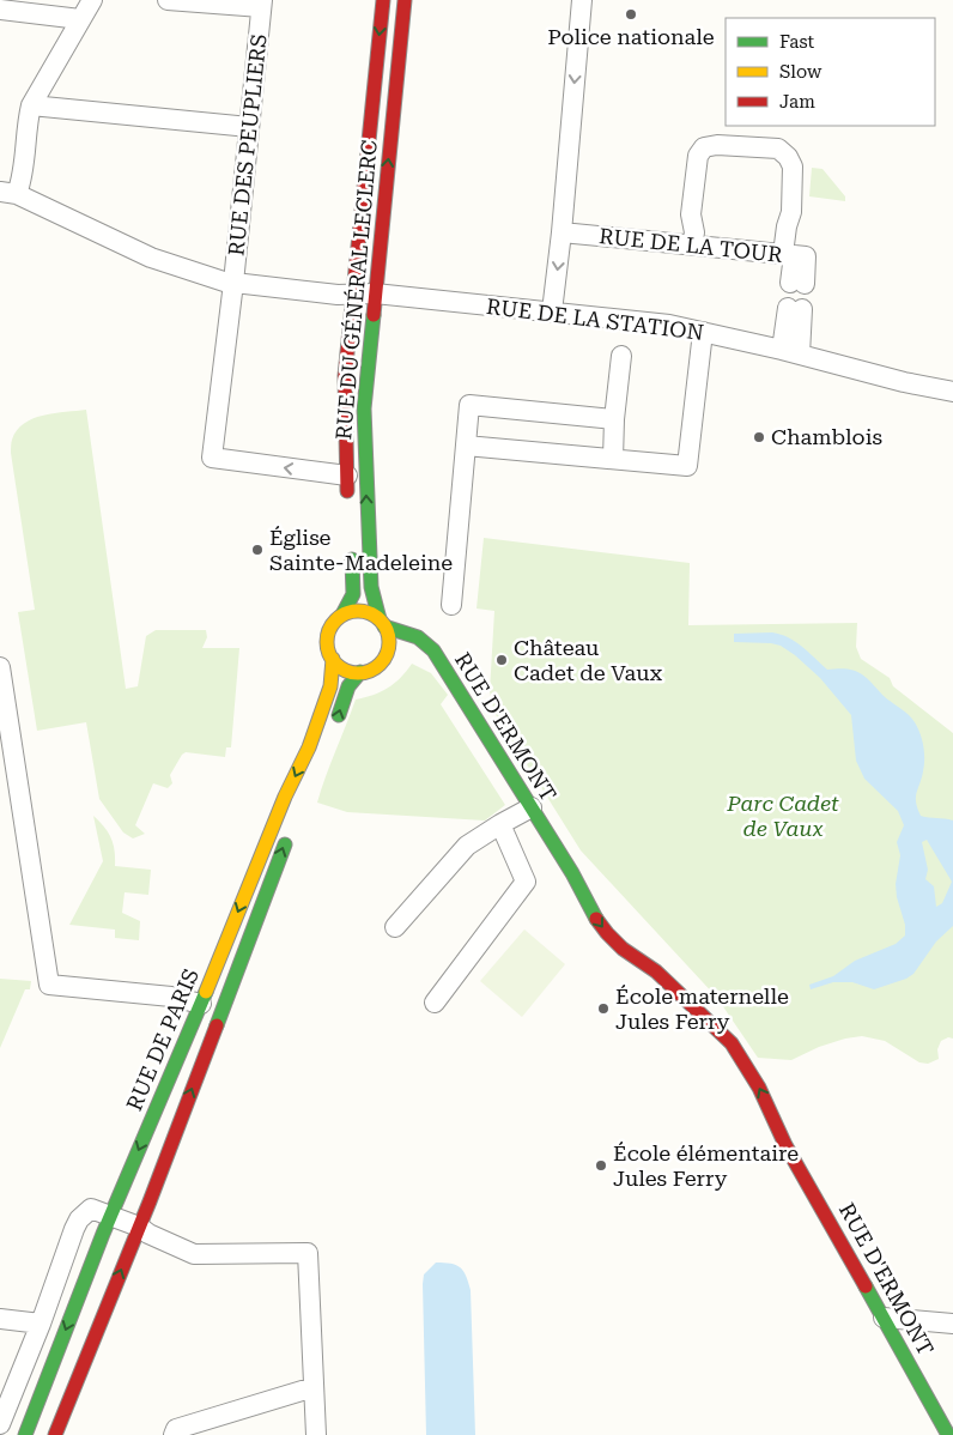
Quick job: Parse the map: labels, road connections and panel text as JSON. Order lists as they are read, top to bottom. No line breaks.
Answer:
{"streets":{"main road":["RUE DU GÉNÉRAL LECLERC","RUE D'ERMONT","RUE DE PARIS"],"street":["RUE DES PEUPLIERS","RUE DE LA TOUR","RUE DE LA STATION"]},"crossings":[["RUE DES PEUPLIERS","RUE DU GÉNÉRAL LECLERC"],["RUE DES PEUPLIERS","RUE DE LA STATION"],["RUE DU GÉNÉRAL LECLERC","RUE DE LA STATION"],["RUE DU GÉNÉRAL LECLERC","RUE D'ERMONT"],["RUE DU GÉNÉRAL LECLERC","RUE DE PARIS"],["RUE D'ERMONT","RUE DE PARIS"]],"parks":["Parc Cadet de Vaux"],"places":["Police nationale","Chamblois","Église Sainte-Madeleine","Château Cadet de Vaux","École maternelle Jules Ferry","École élémentaire Jules Ferry"],"legend":["Fast","Slow","Jam"]}
